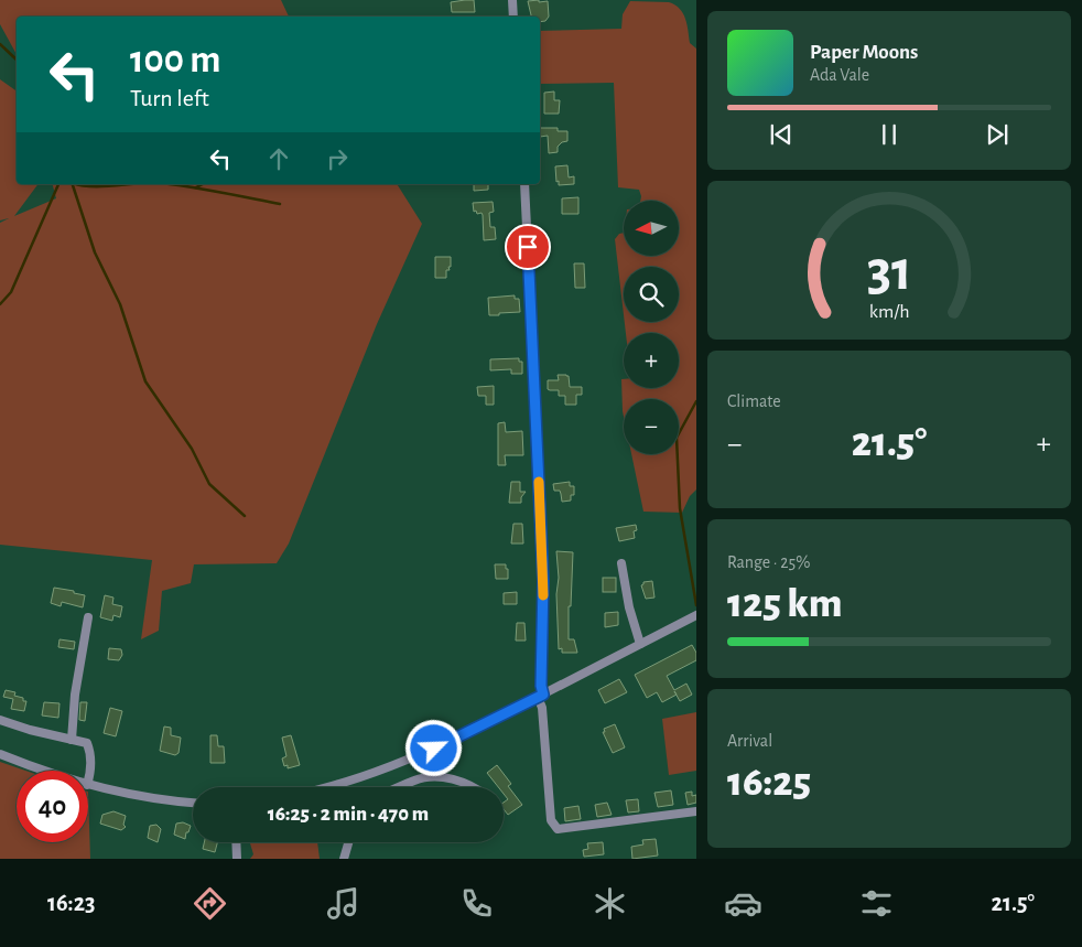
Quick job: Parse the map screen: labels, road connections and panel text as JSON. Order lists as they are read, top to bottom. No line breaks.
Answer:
{"north":"left","page":{"turn":["100 m","Turn left"],"song":["Paper Moons","Ada Vale"],"map_buttons":["+","−"],"tile":["Climate",["Range · 25%","125 km"],["Arrival","16:25"]],"heat":["−","21.5°","+"],"limit":"40","trip":"16:25 · 2 min · 470 m","tabs":["16:23","21.5°"],"gauge":["31","km/h"]}}
